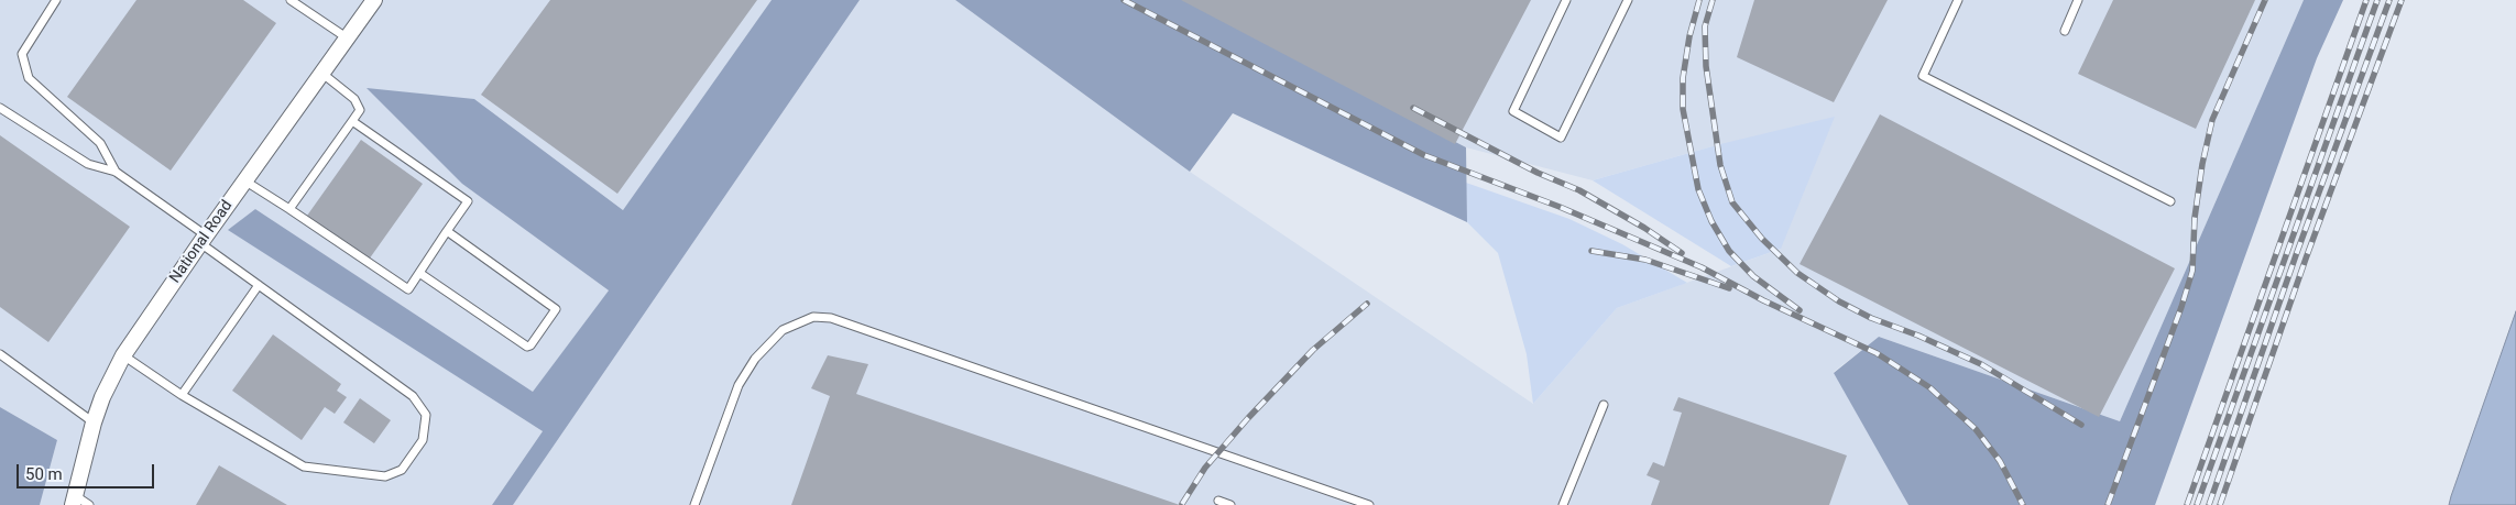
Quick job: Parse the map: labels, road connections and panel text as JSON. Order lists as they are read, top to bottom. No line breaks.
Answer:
{"streets":{"street":["National Road"]},"scale_bar":"50 m"}
